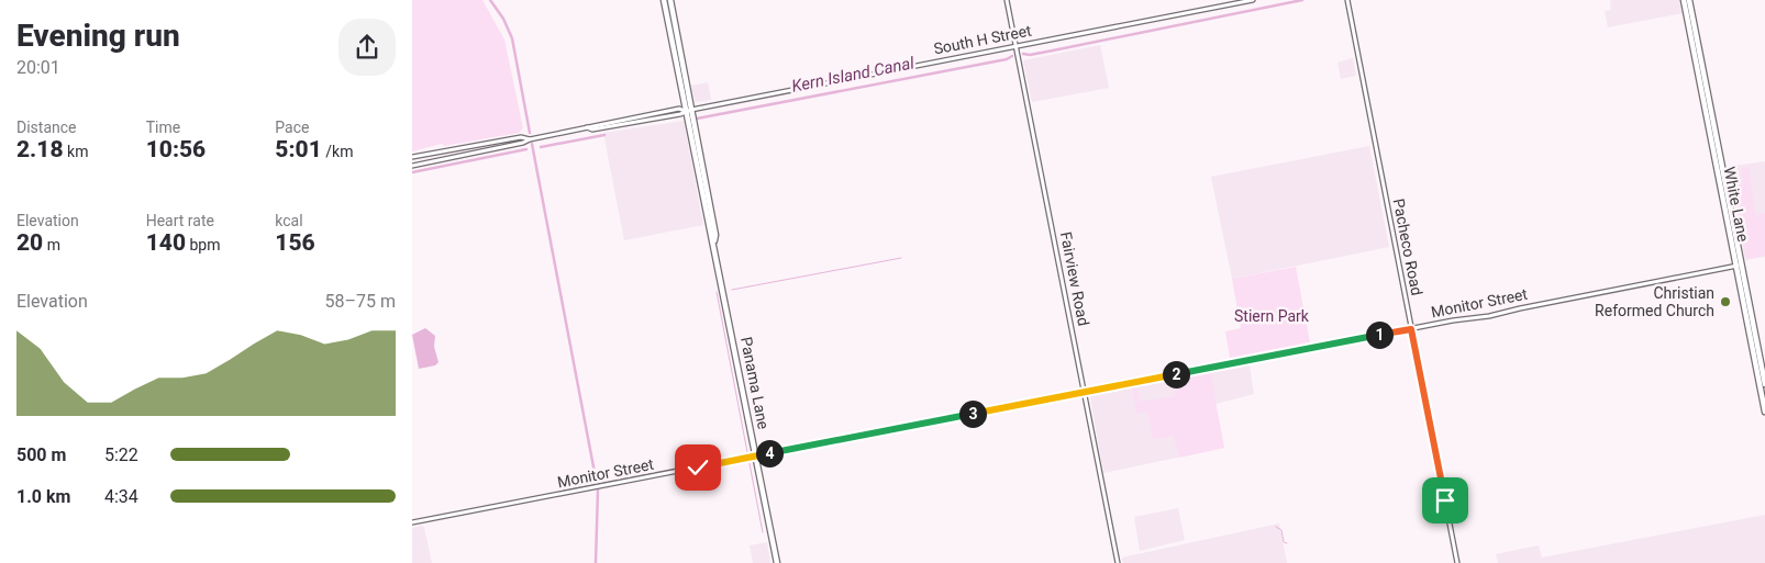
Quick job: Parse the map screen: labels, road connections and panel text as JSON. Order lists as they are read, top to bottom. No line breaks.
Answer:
{"streets":{"main road":["White Lane","Panama Lane"],"street":["South H Street","Pacheco Road","Fairview Road","Monitor Street"]},"crossings":[["South H Street","Fairview Road"],["South H Street","Panama Lane"],["White Lane","Monitor Street"],["Pacheco Road","Monitor Street"],["Fairview Road","Monitor Street"],["Monitor Street","Panama Lane"]],"water":["Kern Island Canal"],"parks":["Stiern Park"],"places":["Christian Reformed Church"],"page":{"heading":["Evening run","20:01"],"stats":[["Distance","2.18 km"],["Time","10:56"],["Pace","5:01 /km"],["Elevation","20 m"],["Heart rate","140 bpm"],["kcal","156"]],"chart":["Elevation","58–75 m"],"pins":["1","2","3","4"],"list":[{"name":"500 m","note":"5:22"},{"name":"1.0 km","note":"4:34"}]}}
